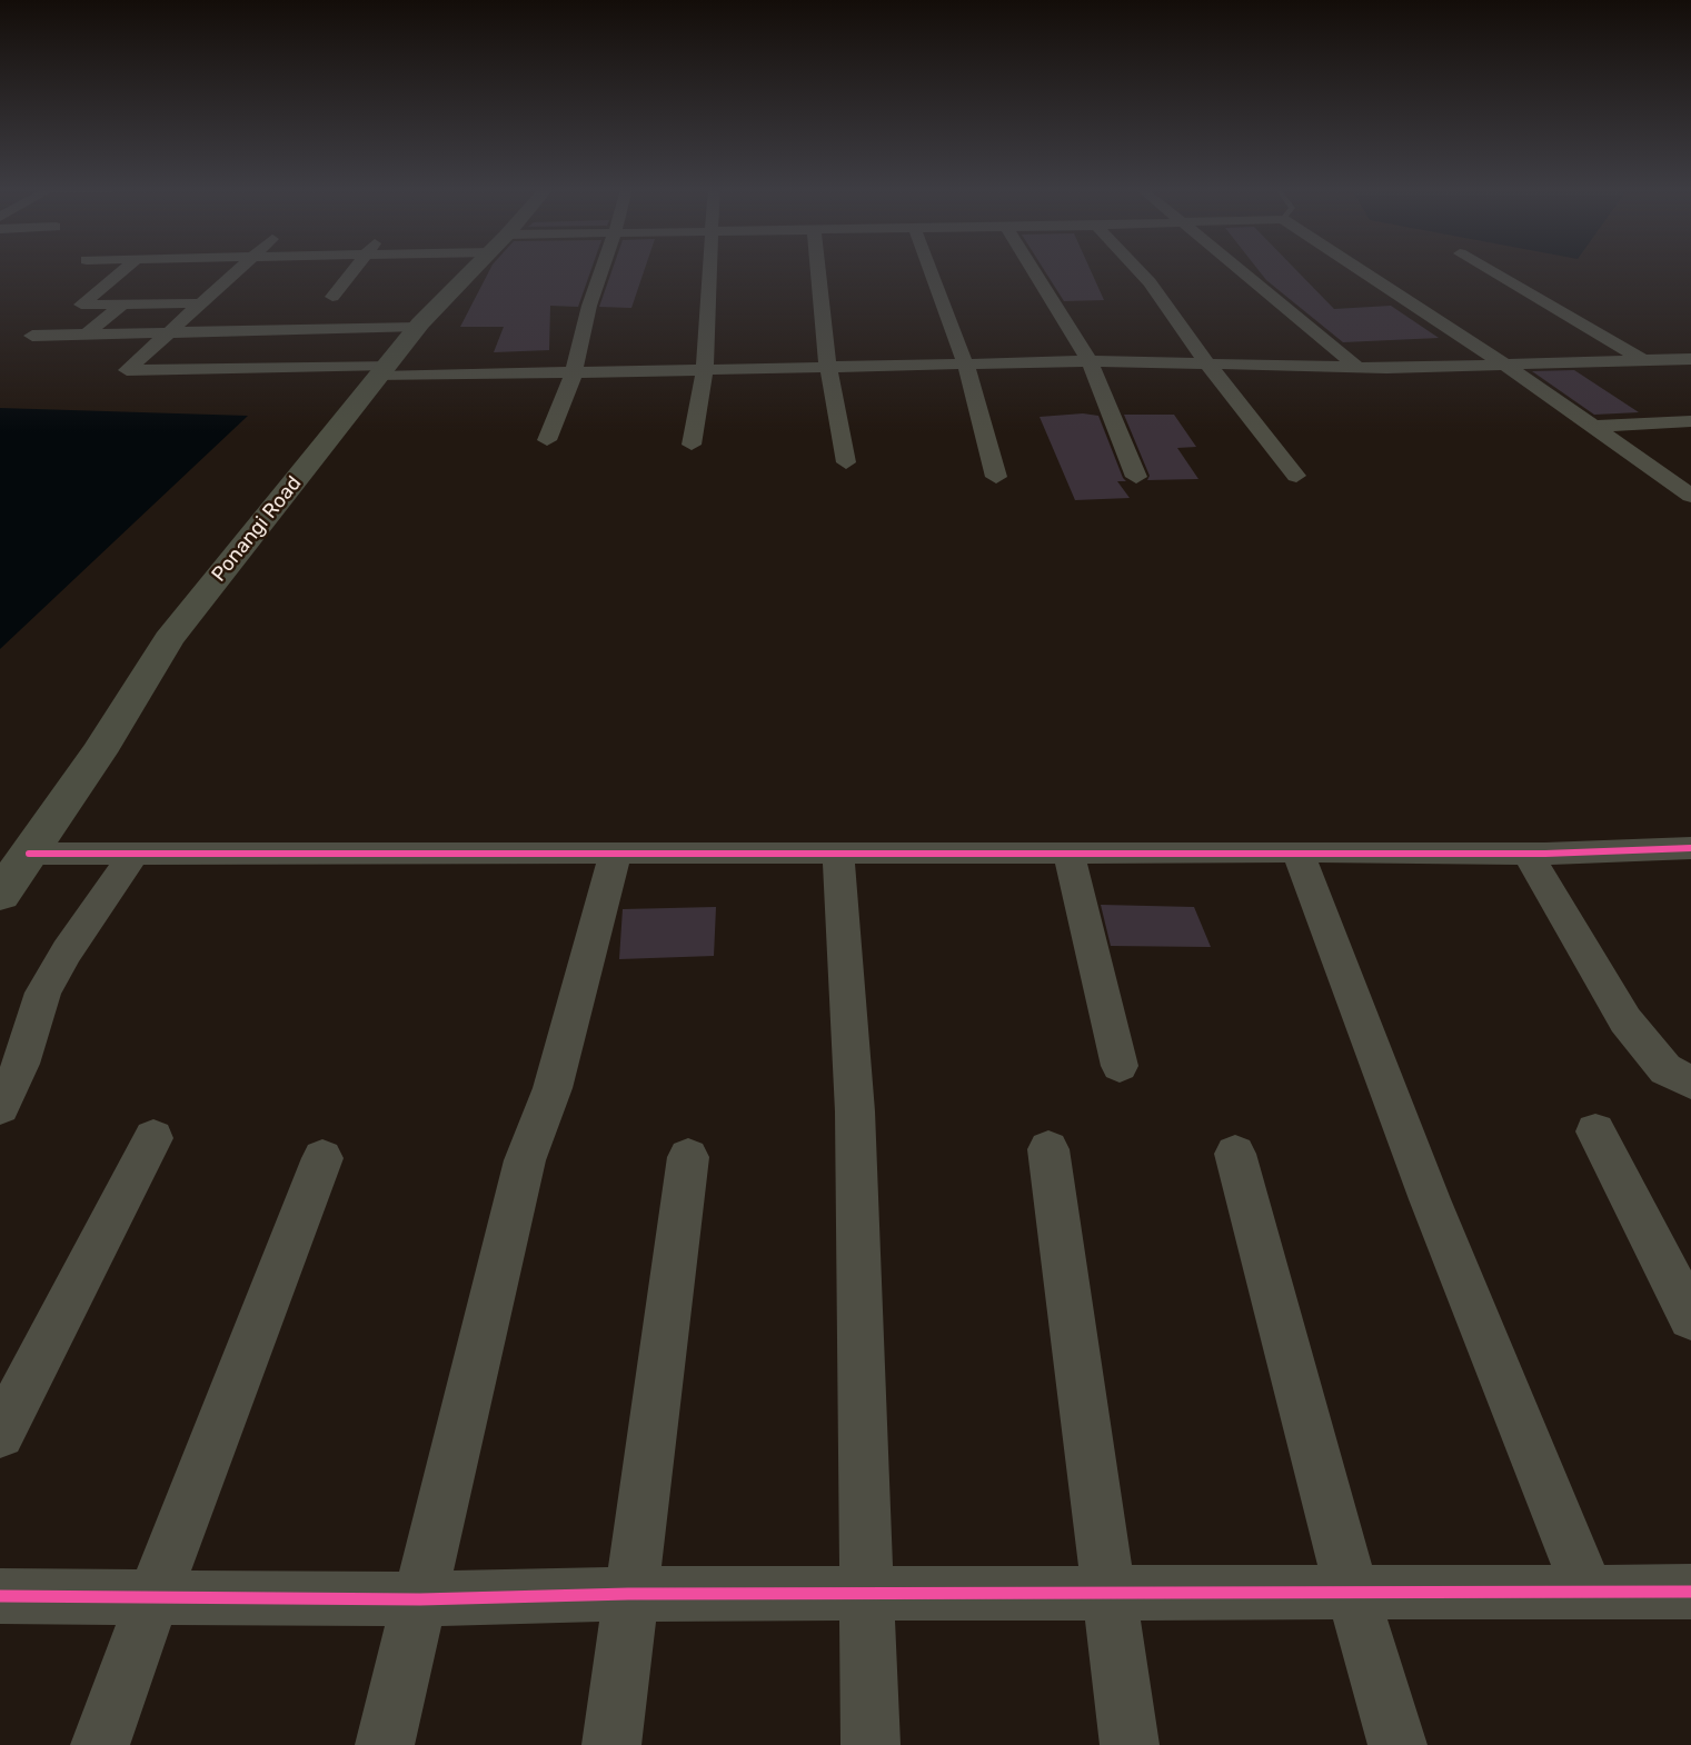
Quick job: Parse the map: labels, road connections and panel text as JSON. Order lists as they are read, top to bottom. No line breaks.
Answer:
{"streets":{"street":["Ponangi Road"]}}
